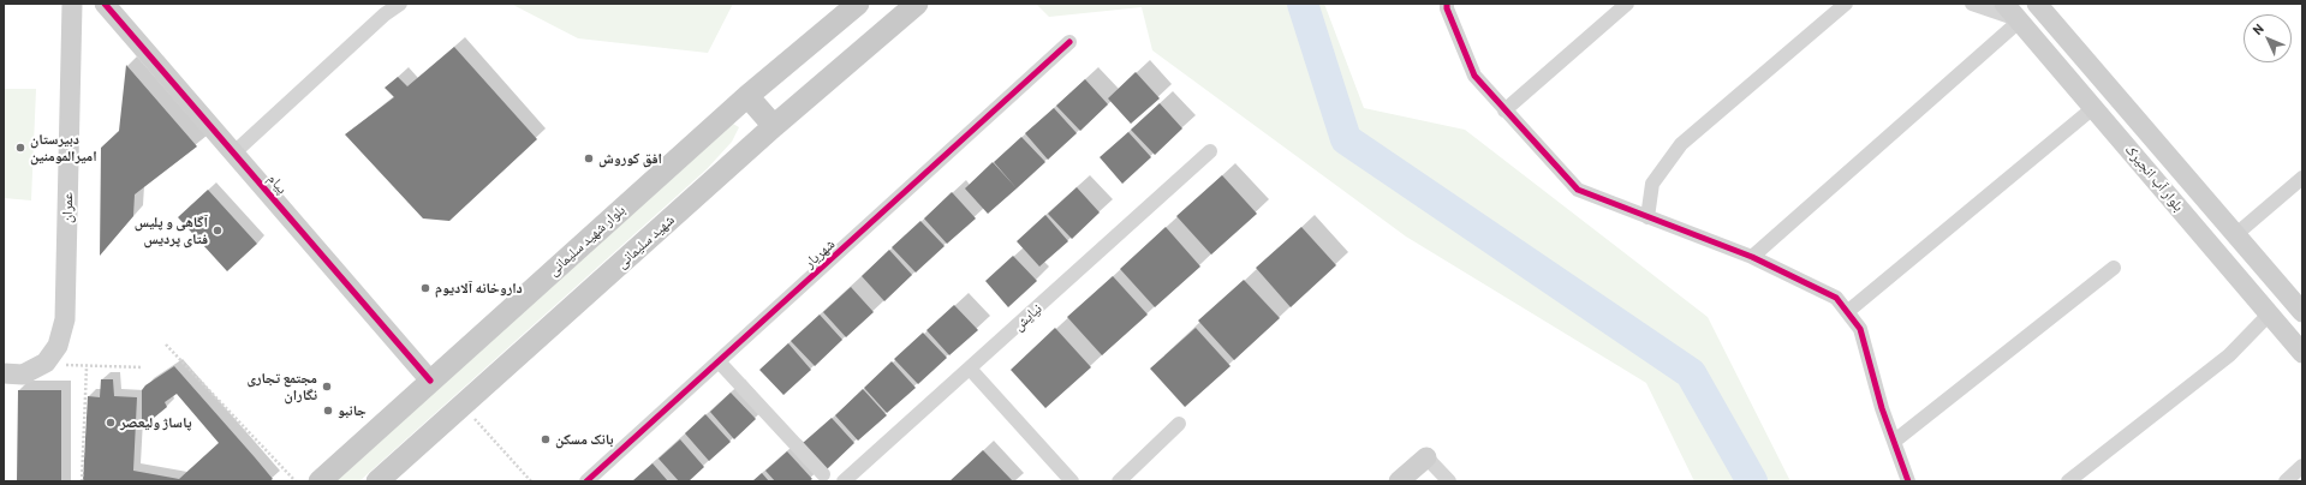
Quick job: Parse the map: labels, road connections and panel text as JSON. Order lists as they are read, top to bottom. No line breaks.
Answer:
{"streets":{"main road":["بلوار شهید سلیمانی","شهید سلیمانی"],"street":["بلوار آب انجیرک","پیام","عمران","شهریار","نیایش"]},"crossings":[["پیام","بلوار شهید سلیمانی"]],"places":["دبیرستان امیرالمومنین","افق کوروش","آگاهی و پلیس فتای پردیس","داروخانه آلادیوم","مجتمع تجاری نگاران","جانبو","پاساژ ولیعصر","بانک مسکن"],"north":"top left"}
